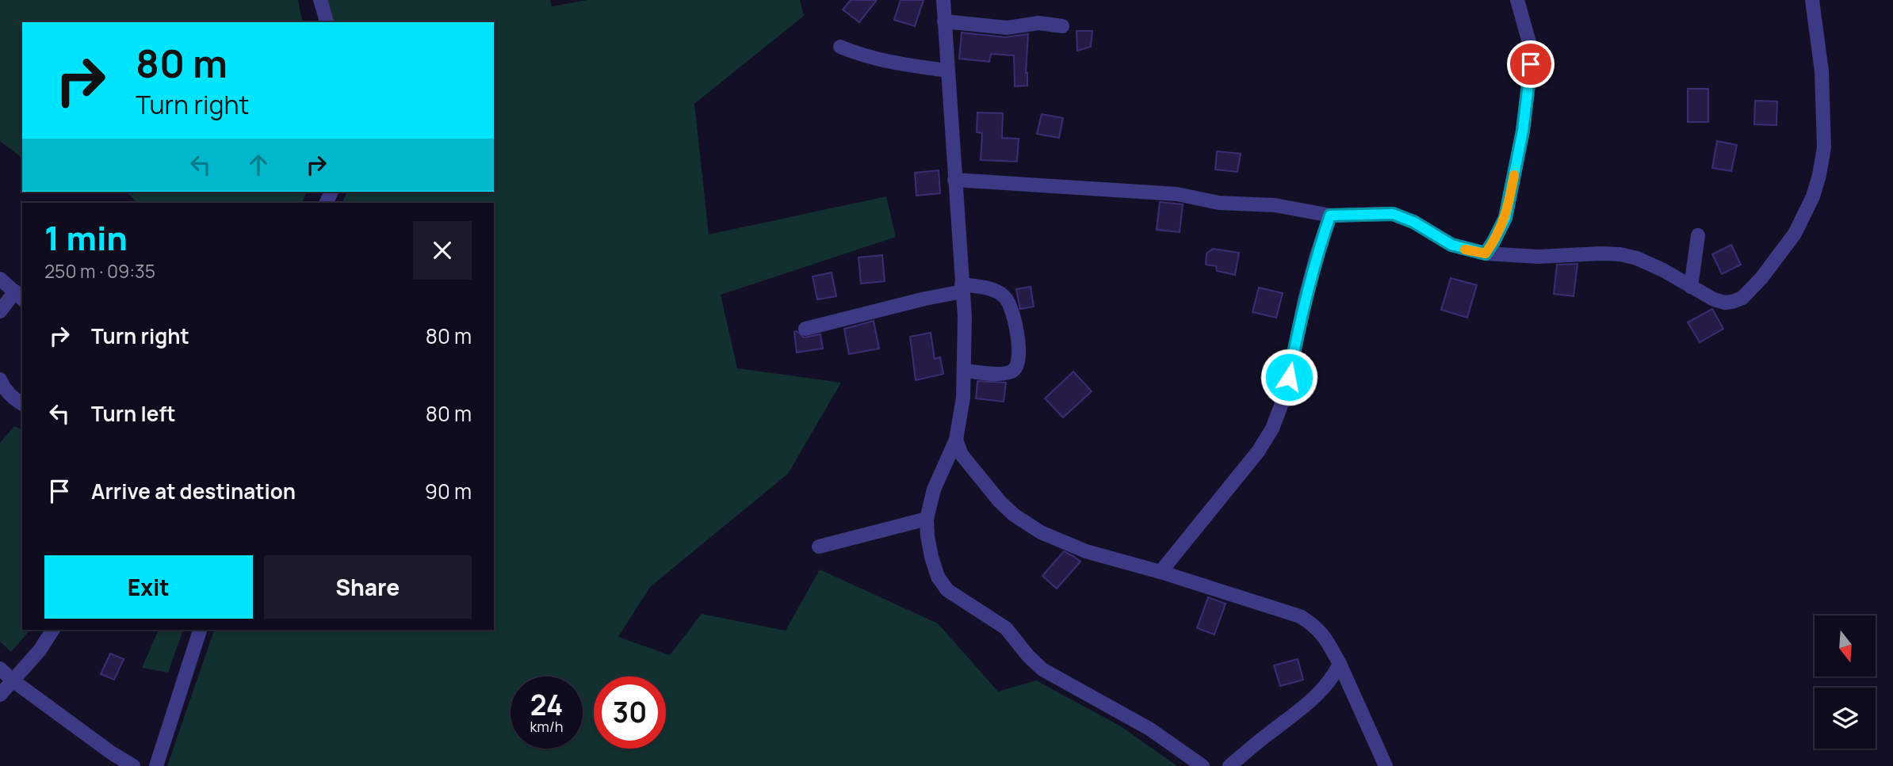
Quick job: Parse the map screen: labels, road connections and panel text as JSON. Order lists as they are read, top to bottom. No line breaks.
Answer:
{"north":"bottom","page":{"turn":["80 m","Turn right"],"heading":["1 min","250 m · 09:35"],"list":[{"name":"Turn right","value":"80 m"},{"name":"Turn left","value":"80 m"},{"name":"Arrive at destination","value":"90 m"}],"buttons":["Exit","Share"],"speed":"24 km/h","limit":"30"}}
